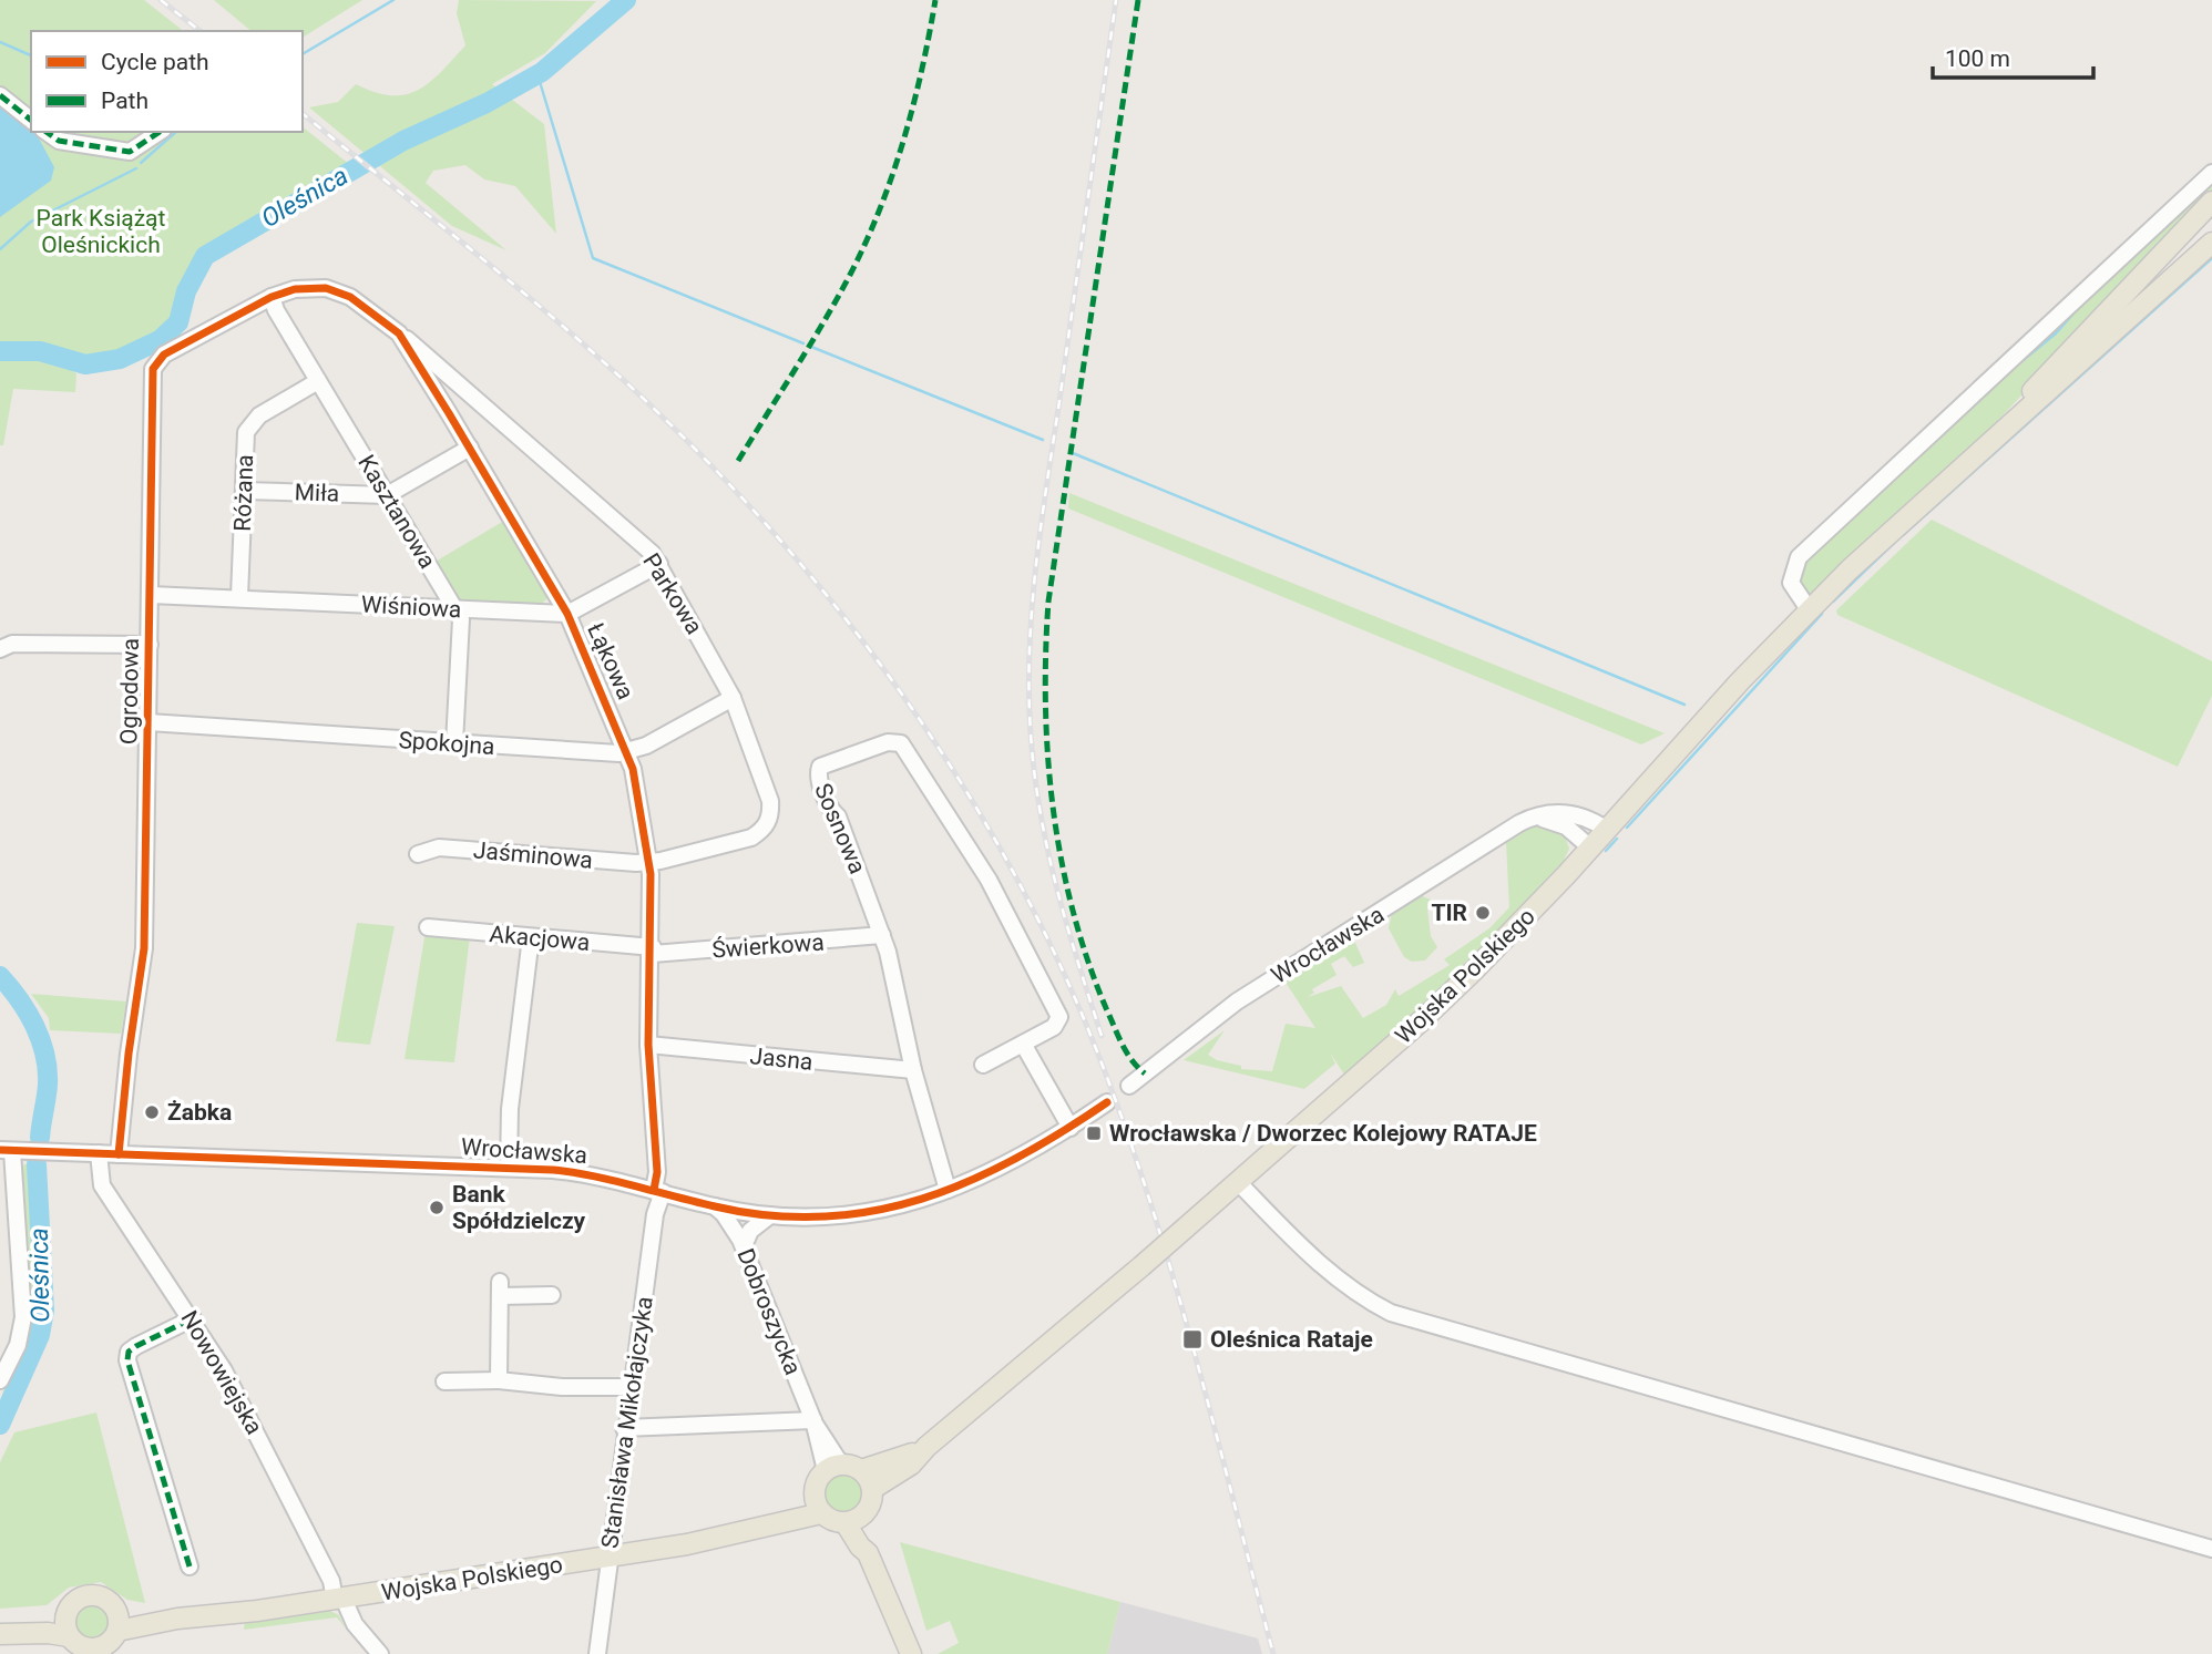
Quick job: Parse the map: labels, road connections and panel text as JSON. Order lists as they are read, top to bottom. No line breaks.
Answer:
{"streets":{"main road":["Wojska Polskiego"],"street":["Różana","Miła","Kasztanowa","Parkowa","Wiśniowa","Łąkowa","Ogrodowa","Spokojna","Sosnowa","Jaśminowa","Akacjowa","Wrocławska","Świerkowa","Jasna","Dobroszycka","Nowowiejska","Stanisława Mikołajczyka"]},"crossings":[["Różana","Miła"],["Różana","Kasztanowa"],["Różana","Wiśniowa"],["Miła","Kasztanowa"],["Kasztanowa","Wiśniowa"],["Kasztanowa","Łąkowa"],["Kasztanowa","Ogrodowa"],["Kasztanowa","Spokojna"],["Parkowa","Łąkowa"],["Parkowa","Spokojna"],["Parkowa","Jaśminowa"],["Wiśniowa","Łąkowa"],["Wiśniowa","Ogrodowa"],["Łąkowa","Ogrodowa"],["Łąkowa","Spokojna"],["Łąkowa","Jaśminowa"],["Łąkowa","Akacjowa"],["Łąkowa","Wrocławska"],["Łąkowa","Świerkowa"],["Łąkowa","Jasna"],["Łąkowa","Stanisława Mikołajczyka"],["Ogrodowa","Spokojna"],["Ogrodowa","Wrocławska"],["Sosnowa","Wrocławska"],["Sosnowa","Świerkowa"],["Sosnowa","Jasna"],["Akacjowa","Świerkowa"],["Wrocławska","Wojska Polskiego"],["Wrocławska","Dobroszycka"],["Wrocławska","Nowowiejska"],["Wrocławska","Stanisława Mikołajczyka"],["Wojska Polskiego","Dobroszycka"],["Wojska Polskiego","Nowowiejska"],["Wojska Polskiego","Stanisława Mikołajczyka"]],"water":["Oleśnica"],"parks":["Park Książąt Oleśnickich"],"places":{"other":["TIR","Żabka","Bank Spółdzielczy"],"transit":["Wrocławska / Dworzec Kolejowy RATAJE","Oleśnica Rataje"]},"legend":["Cycle path","Path"],"scale_bar":"100 m"}
